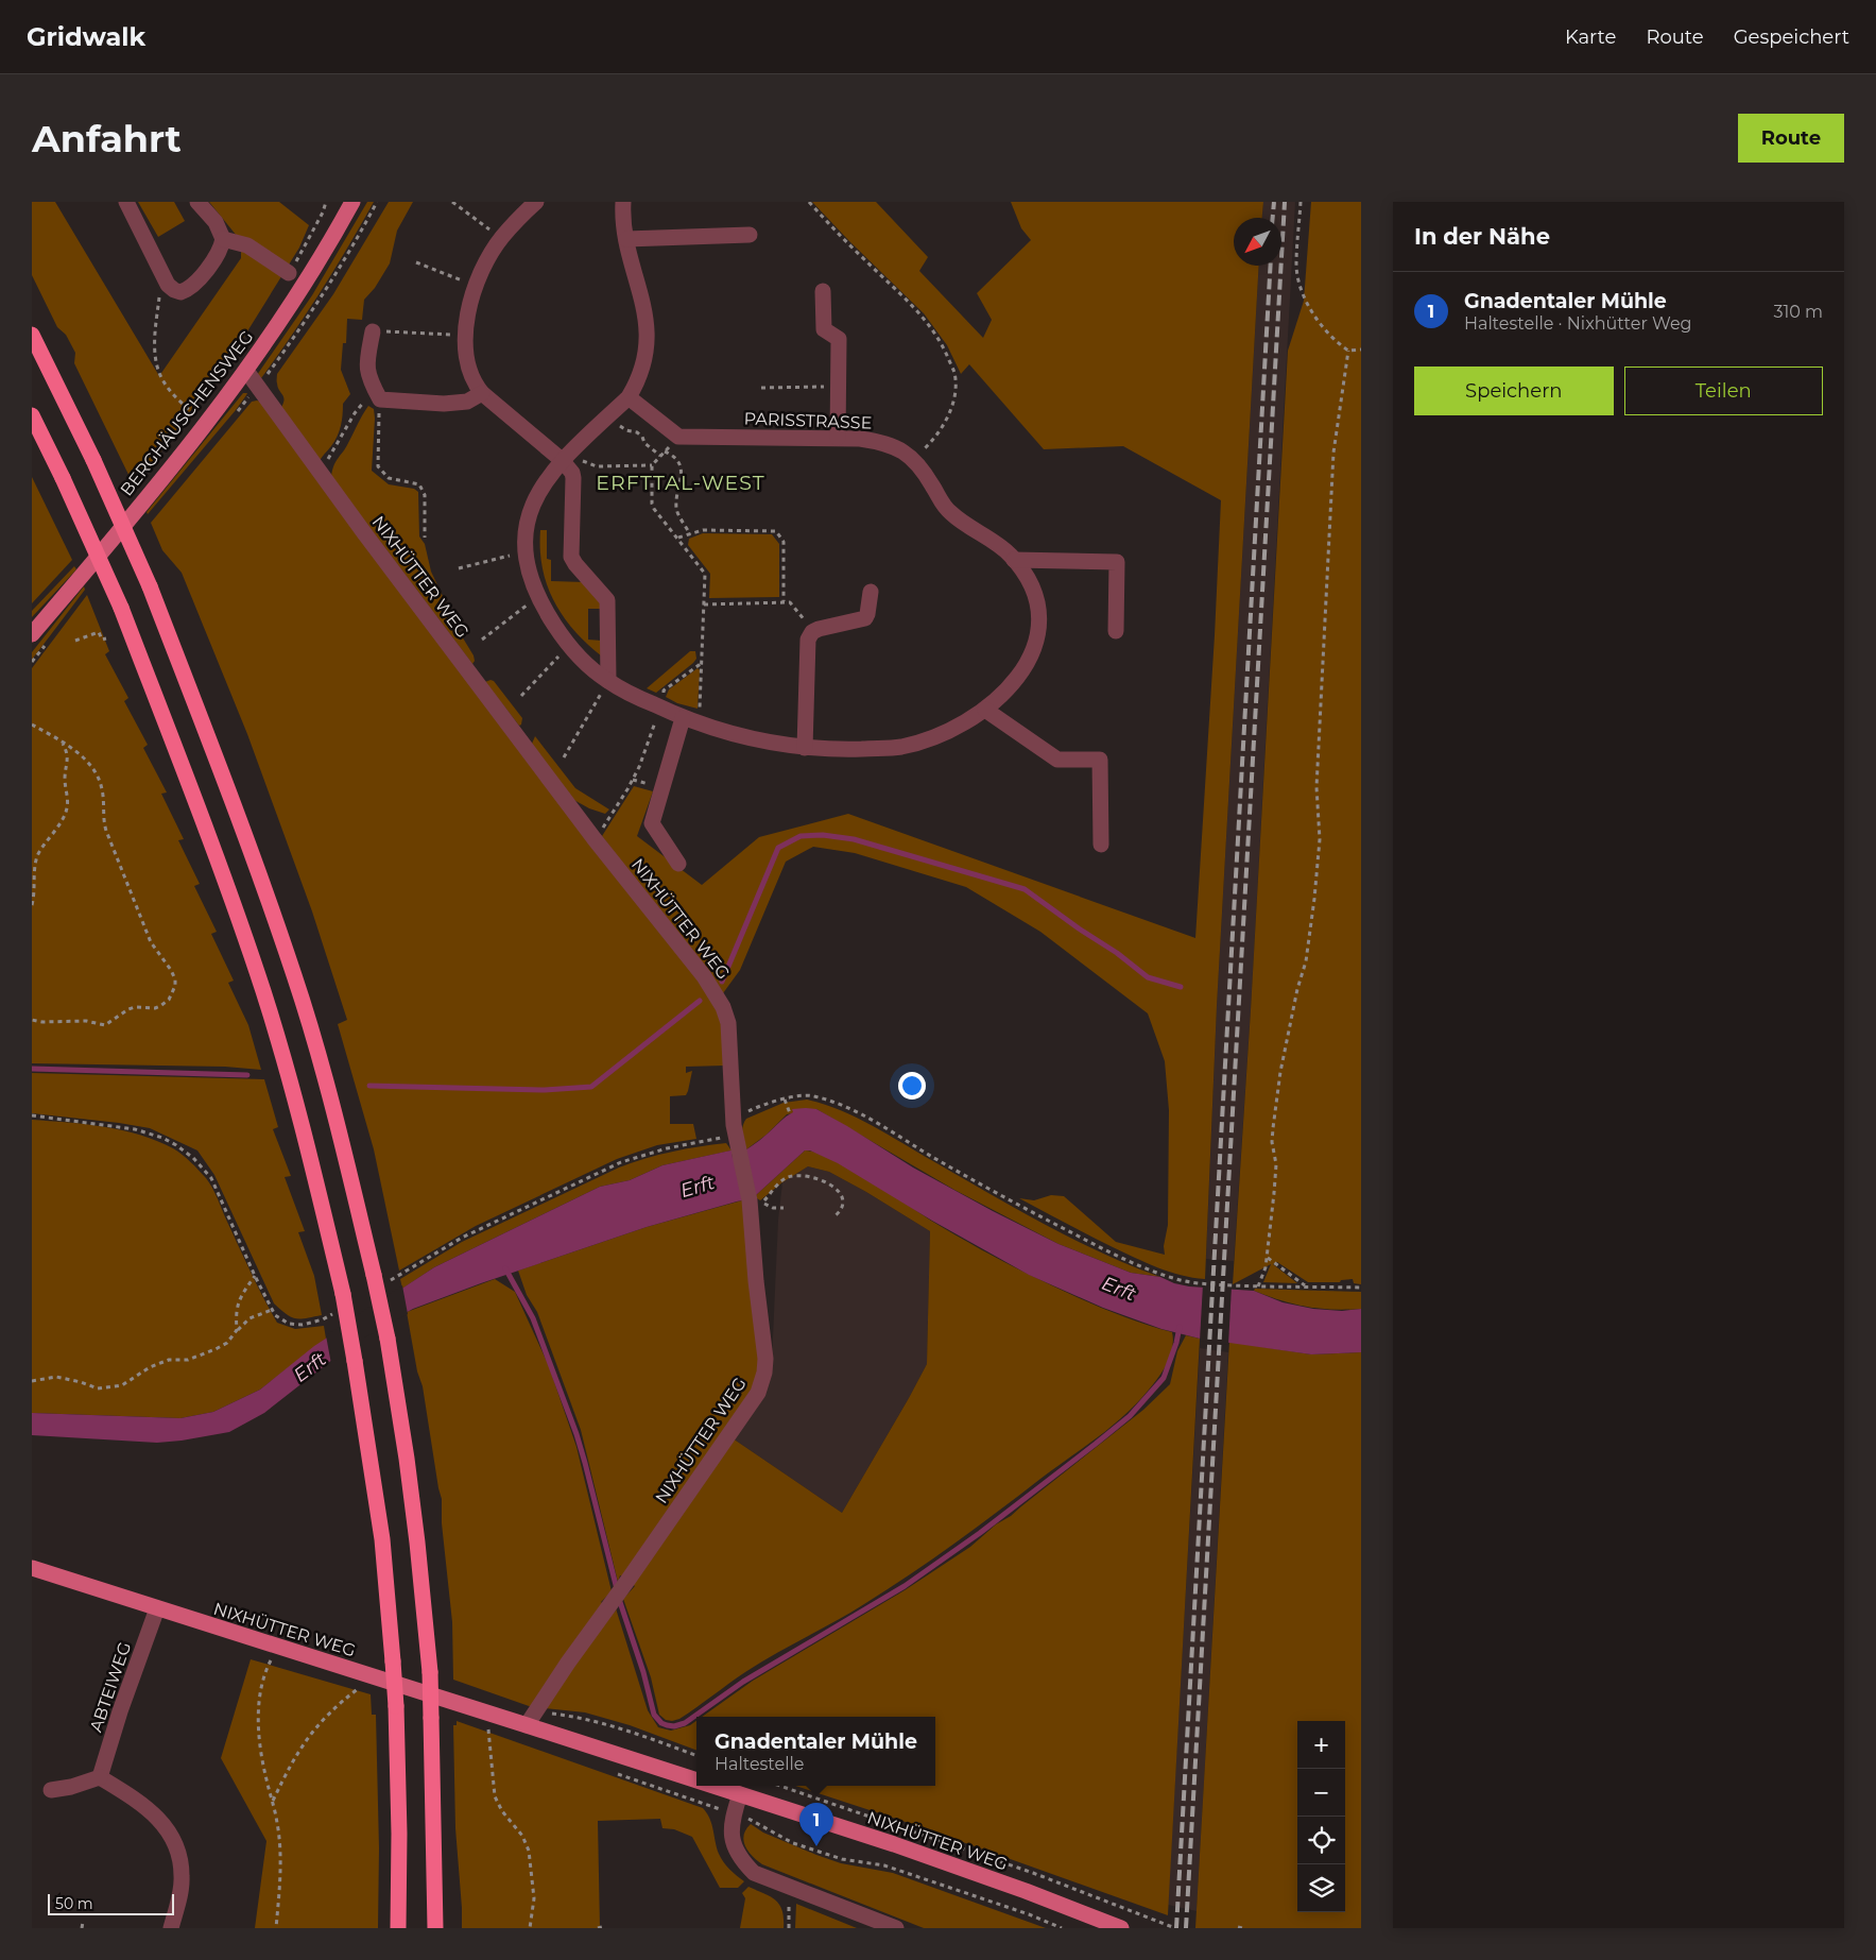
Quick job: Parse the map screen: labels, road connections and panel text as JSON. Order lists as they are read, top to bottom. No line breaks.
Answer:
{"streets":{"main road":["BERGHÄUSCHENSWEG","NIXHÜTTER WEG"],"street":["PARISSTRASSE","ABTEIWEG"]},"crossings":[["BERGHÄUSCHENSWEG","NIXHÜTTER WEG"],["NIXHÜTTER WEG","ABTEIWEG"]],"districts":["ERFTTAL-WEST"],"water":["Erft"],"scale_bar":"50 m","north":"bottom left","page":{"header":"Gridwalk","nav":["Karte","Route","Gespeichert"],"buttons":["Route",["Speichern","Teilen"]],"title":"Anfahrt","heading":"In der Nähe","list":[{"mark":"1","name":"Gnadentaler Mühle","note":"Haltestelle · Nixhütter Weg","value":"310 m"}],"popup":["Gnadentaler Mühle","Haltestelle"],"map_buttons":["+","−"],"pins":"1","scale":"50 m"}}
